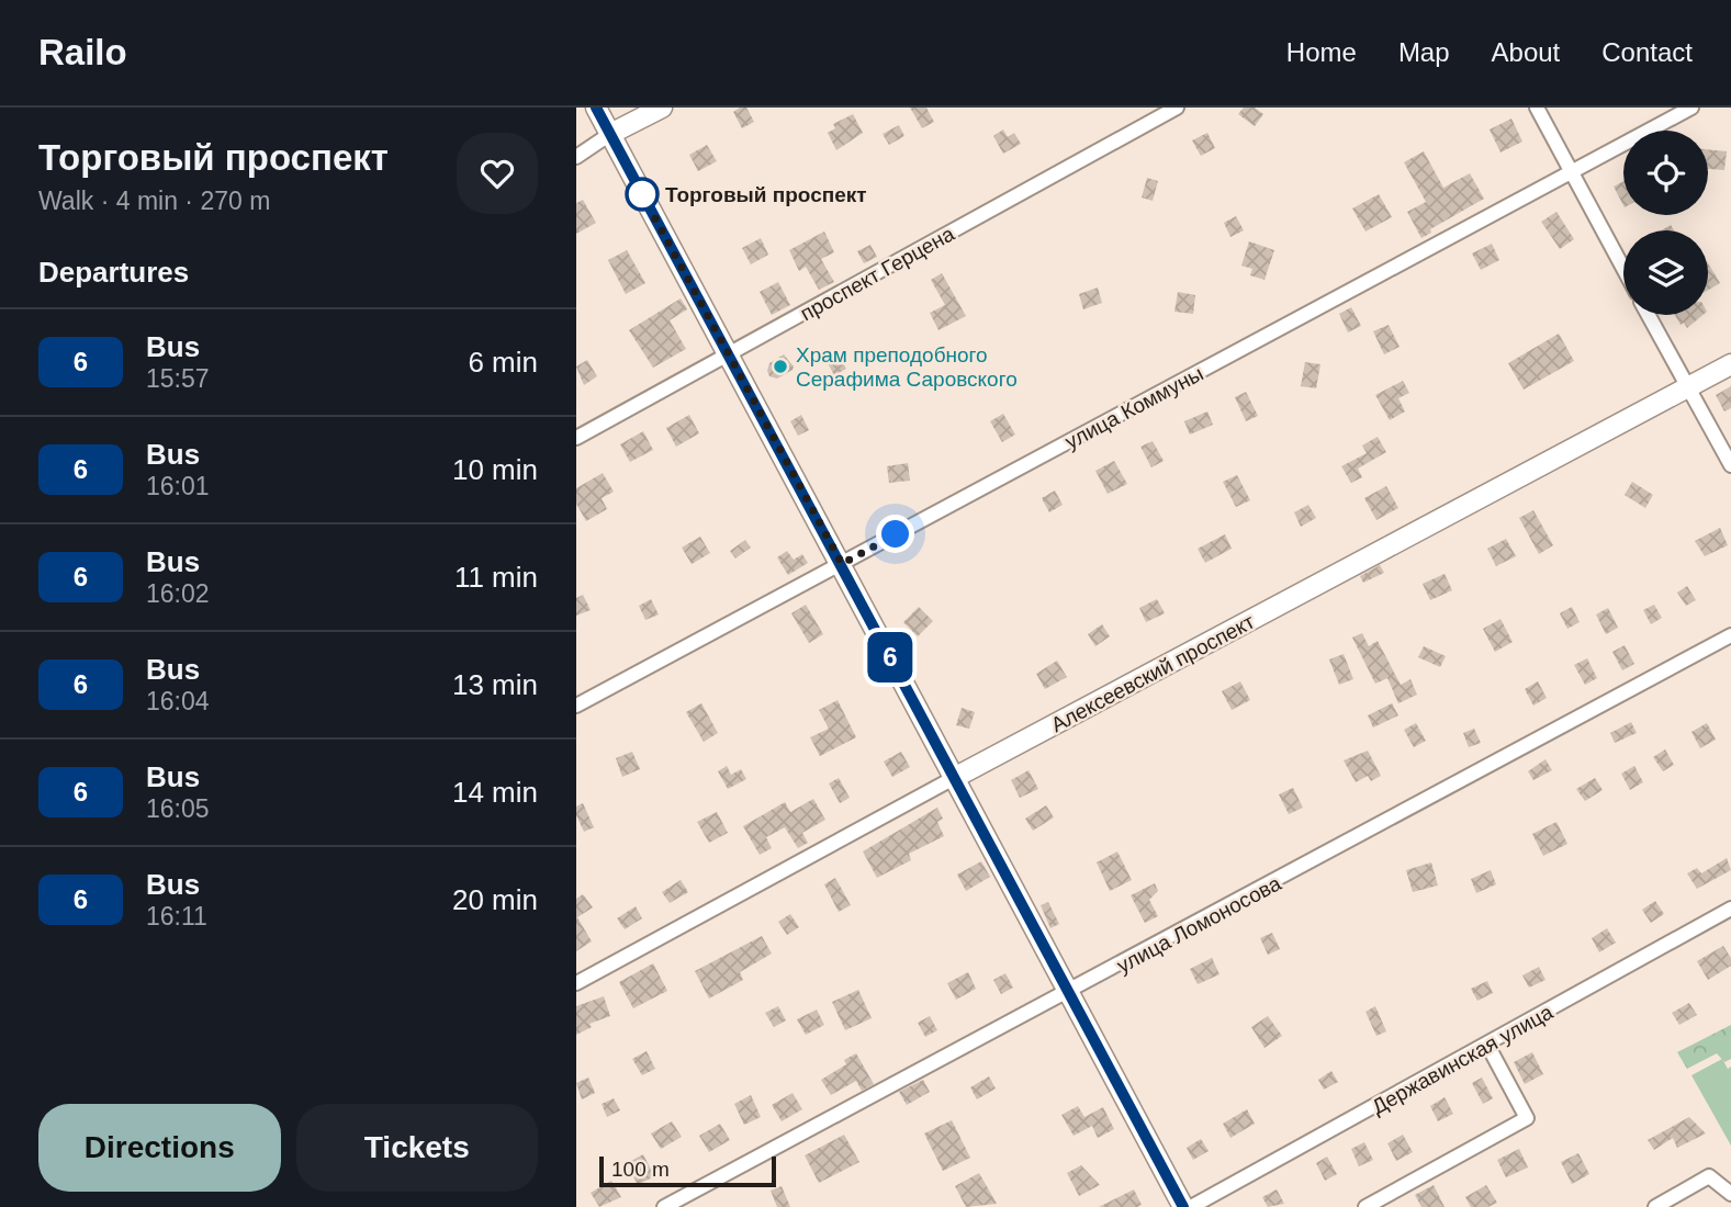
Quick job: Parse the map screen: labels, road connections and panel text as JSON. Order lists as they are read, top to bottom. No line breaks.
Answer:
{"streets":{"street":["проспект Герцена","улица Коммуны","Алексеевский проспект","улица Ломоносова","Державинская улица"]},"places":["Торговый проспект","Храм преподобного Серафима Саровского"],"lines":["bus line 6"],"scale_bar":"100 m","page":{"header":"Railo","nav":["Home","Map","About","Contact"],"heading":[["Торговый проспект","Walk · 4 min · 270 m"],"Departures"],"on_map":"6","list":[{"mark":"6","name":"Bus","note":"15:57","value":"6 min"},{"mark":"6","name":"Bus","note":"16:01","value":"10 min"},{"mark":"6","name":"Bus","note":"16:02","value":"11 min"},{"mark":"6","name":"Bus","note":"16:04","value":"13 min"},{"mark":"6","name":"Bus","note":"16:05","value":"14 min"},{"mark":"6","name":"Bus","note":"16:11","value":"20 min"}],"buttons":["Directions","Tickets"],"scale":"100 m"}}
